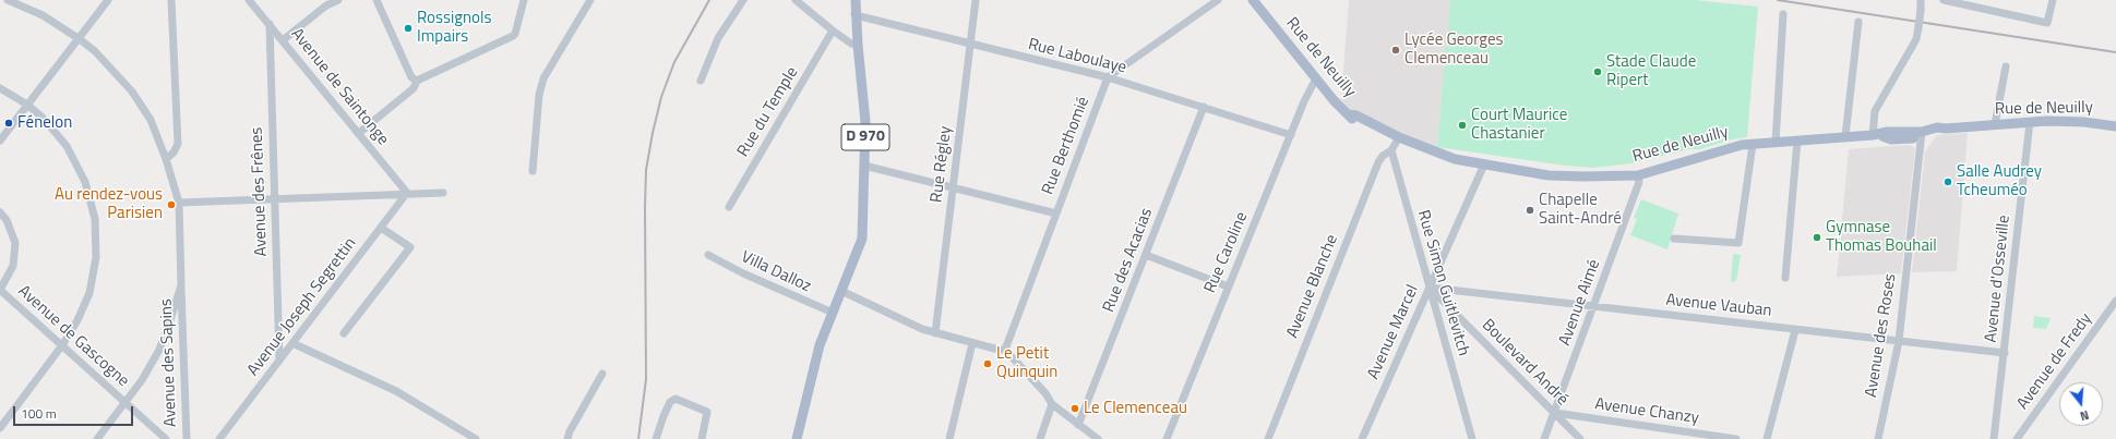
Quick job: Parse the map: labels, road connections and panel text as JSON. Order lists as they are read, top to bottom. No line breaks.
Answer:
{"streets":{"main road":["Rue de Neuilly","D 970"],"street":["Rue Laboulaye","Avenue de Saintonge","Rue du Temple","Rue Berthomié","Rue Régley","Avenue des Frênes","Rue Caroline","Rue des Acacias","Villa Dalloz","Avenue d'Osseville","Rue Simon Guitlevitch","Avenue Blanche","Avenue Aimé","Avenue Vauban","Avenue Joseph Segrettin","Avenue Marcel","Avenue des Roses","Avenue de Gascogne","Avenue de Fredy","Avenue des Sapins","Boulevard André","Avenue Chanzy"]},"crossings":[["Rue Laboulaye","D 970"],["Rue Laboulaye","Rue Berthomié"],["Rue Laboulaye","Rue Régley"],["Rue Laboulaye","Rue Caroline"],["Rue Laboulaye","Rue des Acacias"],["Rue de Neuilly","Rue Caroline"],["Rue de Neuilly","Avenue d'Osseville"],["Rue de Neuilly","Rue Simon Guitlevitch"],["Rue de Neuilly","Avenue Blanche"],["Rue de Neuilly","Avenue Aimé"],["Rue de Neuilly","Avenue Marcel"],["Rue de Neuilly","Avenue des Roses"],["Avenue de Saintonge","Avenue des Frênes"],["Avenue de Saintonge","Avenue Joseph Segrettin"],["D 970","Villa Dalloz"],["Avenue des Frênes","Avenue Joseph Segrettin"],["Avenue d'Osseville","Avenue Vauban"],["Rue Simon Guitlevitch","Avenue Blanche"],["Rue Simon Guitlevitch","Avenue Vauban"],["Rue Simon Guitlevitch","Avenue Marcel"],["Rue Simon Guitlevitch","Boulevard André"],["Avenue Aimé","Avenue Vauban"],["Avenue Aimé","Boulevard André"],["Avenue Aimé","Avenue Chanzy"],["Avenue Vauban","Avenue Marcel"],["Avenue Vauban","Avenue des Roses"],["Avenue Vauban","Boulevard André"],["Avenue Marcel","Boulevard André"],["Boulevard André","Avenue Chanzy"]],"places":["Rossignols Impairs","Lycée Georges Clemenceau","Stade Claude Ripert","Fénelon","Court Maurice Chastanier","Salle Audrey Tcheuméo","Au rendez-vous Parisien","Chapelle Saint-André","Gymnase Thomas Bouhail","Le Petit Quinquin","Le Clemenceau"],"scale_bar":"100 m","north":"bottom"}
